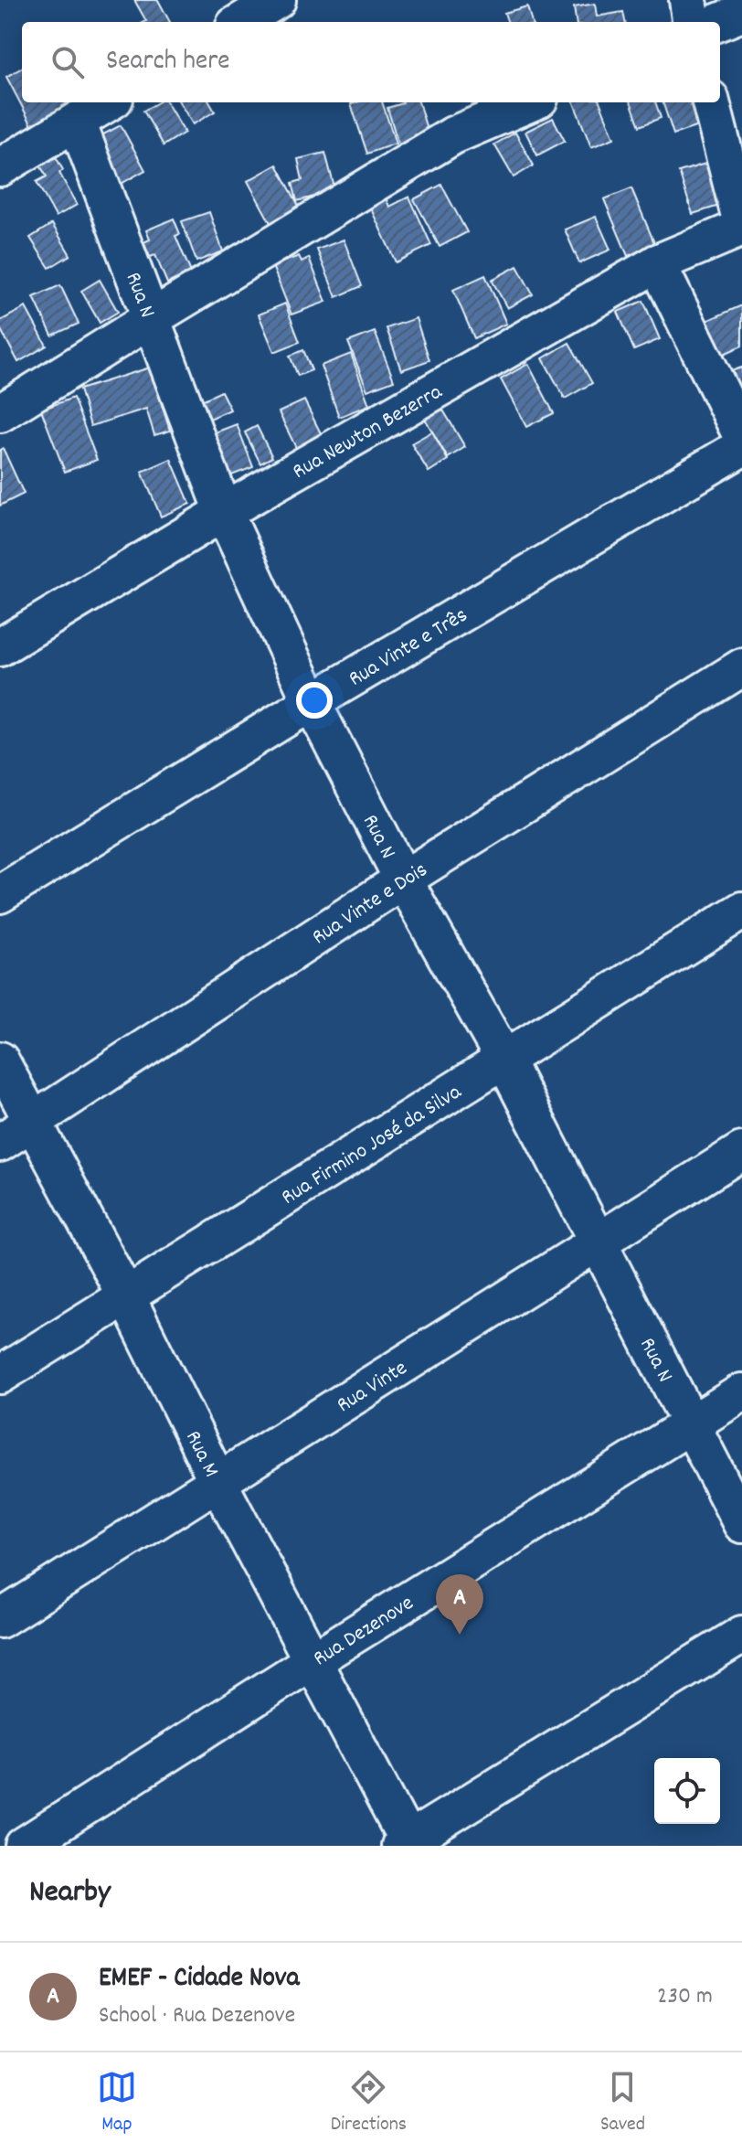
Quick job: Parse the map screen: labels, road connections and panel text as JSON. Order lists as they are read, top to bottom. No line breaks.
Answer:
{"streets":{"street":["Rua N","Rua Newton Bezerra","Rua Vinte e Três","Rua Vinte e Dois","Rua Firmino José da Silva","Rua Vinte","Rua M","Rua Dezenove"]},"crossings":[["Rua N","Rua Newton Bezerra"],["Rua N","Rua Vinte e Três"],["Rua N","Rua Vinte e Dois"],["Rua N","Rua Firmino José da Silva"],["Rua N","Rua Vinte"],["Rua N","Rua Dezenove"],["Rua Vinte e Dois","Rua M"],["Rua Firmino José da Silva","Rua M"],["Rua Vinte","Rua M"],["Rua M","Rua Dezenove"]],"page":{"search":"Search here","pins":"A","heading":"Nearby","list":[{"mark":"A","name":"EMEF - Cidade Nova","note":"School · Rua Dezenove","value":"230 m"}],"nav":["Map","Directions","Saved"]}}
